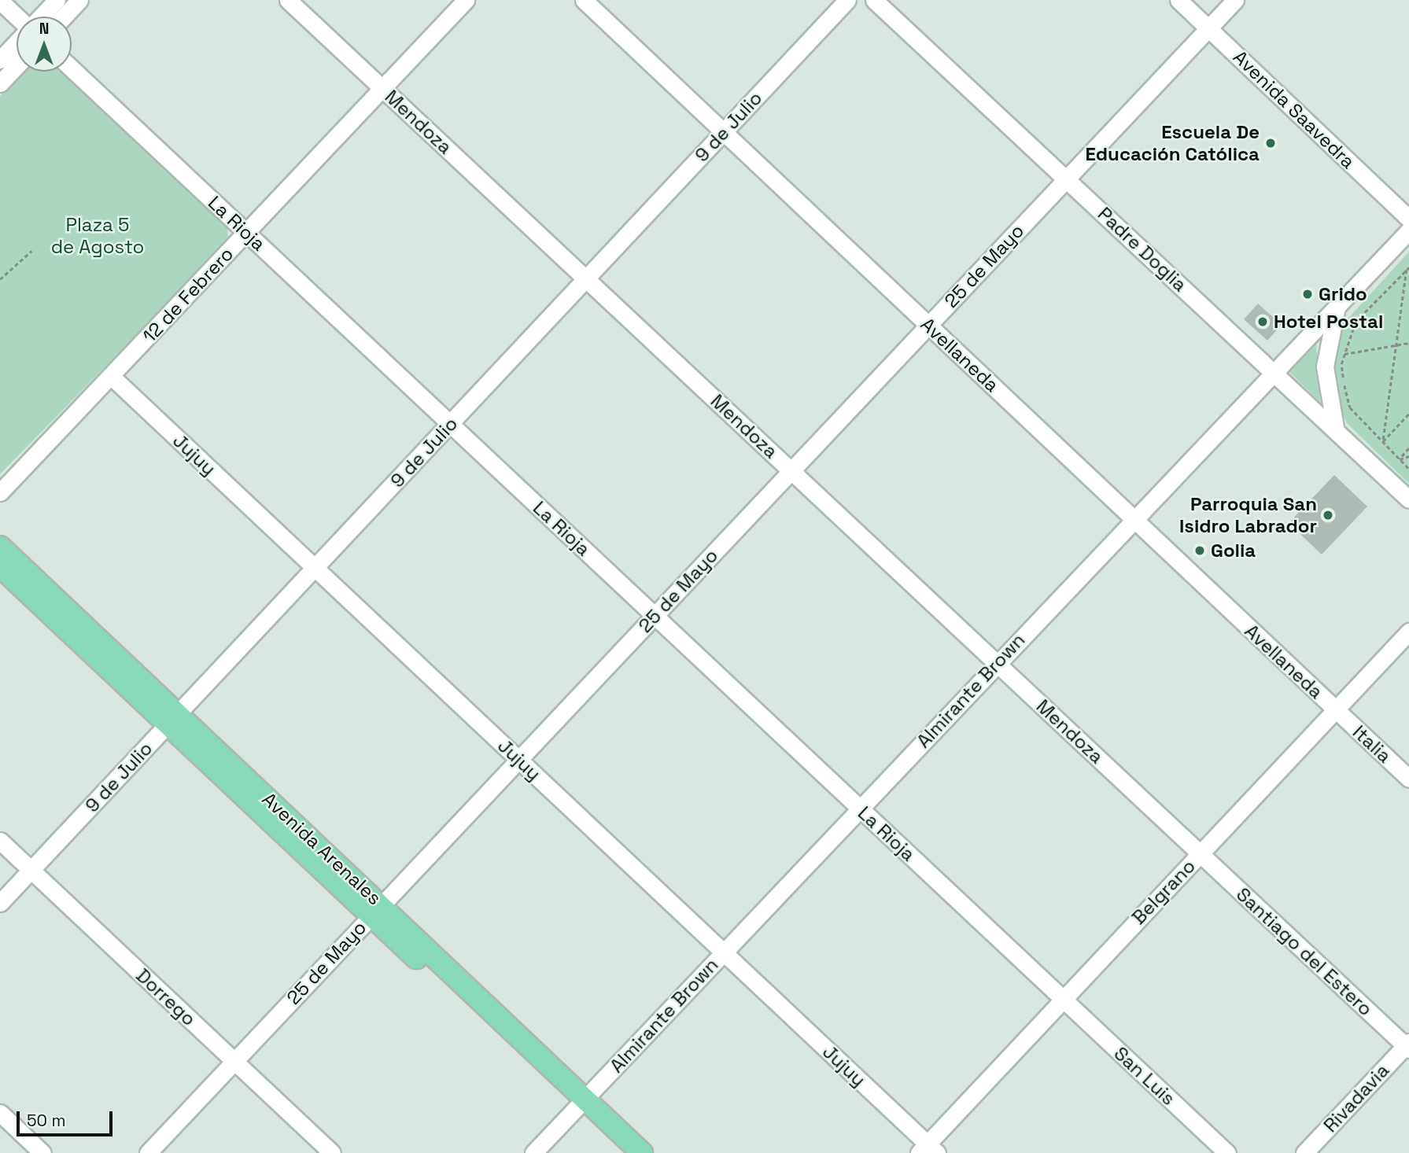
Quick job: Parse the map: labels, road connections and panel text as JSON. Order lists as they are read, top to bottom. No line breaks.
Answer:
{"streets":{"main road":["Avenida Arenales"],"street":["Avenida Saavedra","Mendoza","9 de Julio","La Rioja","Padre Doglia","25 de Mayo","12 de Febrero","Avellaneda","Jujuy","Almirante Brown","Italia","Belgrano","Santiago del Estero","Dorrego","San Luis","Rivadavia"]},"crossings":[["Avenida Saavedra","25 de Mayo"],["Mendoza","9 de Julio"],["Mendoza","25 de Mayo"],["Mendoza","12 de Febrero"],["Mendoza","Almirante Brown"],["Mendoza","Belgrano"],["Mendoza","Santiago del Estero"],["9 de Julio","La Rioja"],["9 de Julio","Avellaneda"],["9 de Julio","Jujuy"],["9 de Julio","Avenida Arenales"],["9 de Julio","Dorrego"],["La Rioja","25 de Mayo"],["La Rioja","12 de Febrero"],["La Rioja","Almirante Brown"],["La Rioja","Belgrano"],["La Rioja","San Luis"],["Padre Doglia","25 de Mayo"],["Padre Doglia","Almirante Brown"],["25 de Mayo","Avellaneda"],["25 de Mayo","Jujuy"],["25 de Mayo","Avenida Arenales"],["25 de Mayo","Dorrego"],["12 de Febrero","Jujuy"],["Avellaneda","Almirante Brown"],["Avellaneda","Italia"],["Avellaneda","Belgrano"],["Jujuy","Almirante Brown"],["Jujuy","Belgrano"],["Almirante Brown","Avenida Arenales"],["Italia","Belgrano"],["Belgrano","Santiago del Estero"],["Belgrano","San Luis"],["Santiago del Estero","Rivadavia"]],"parks":["Plaza 5 de Agosto"],"places":["Escuela De Educación Católica","Grido","Hotel Postal","Parroquia San Isidro Labrador","Golia"],"scale_bar":"50 m","north":"top"}
